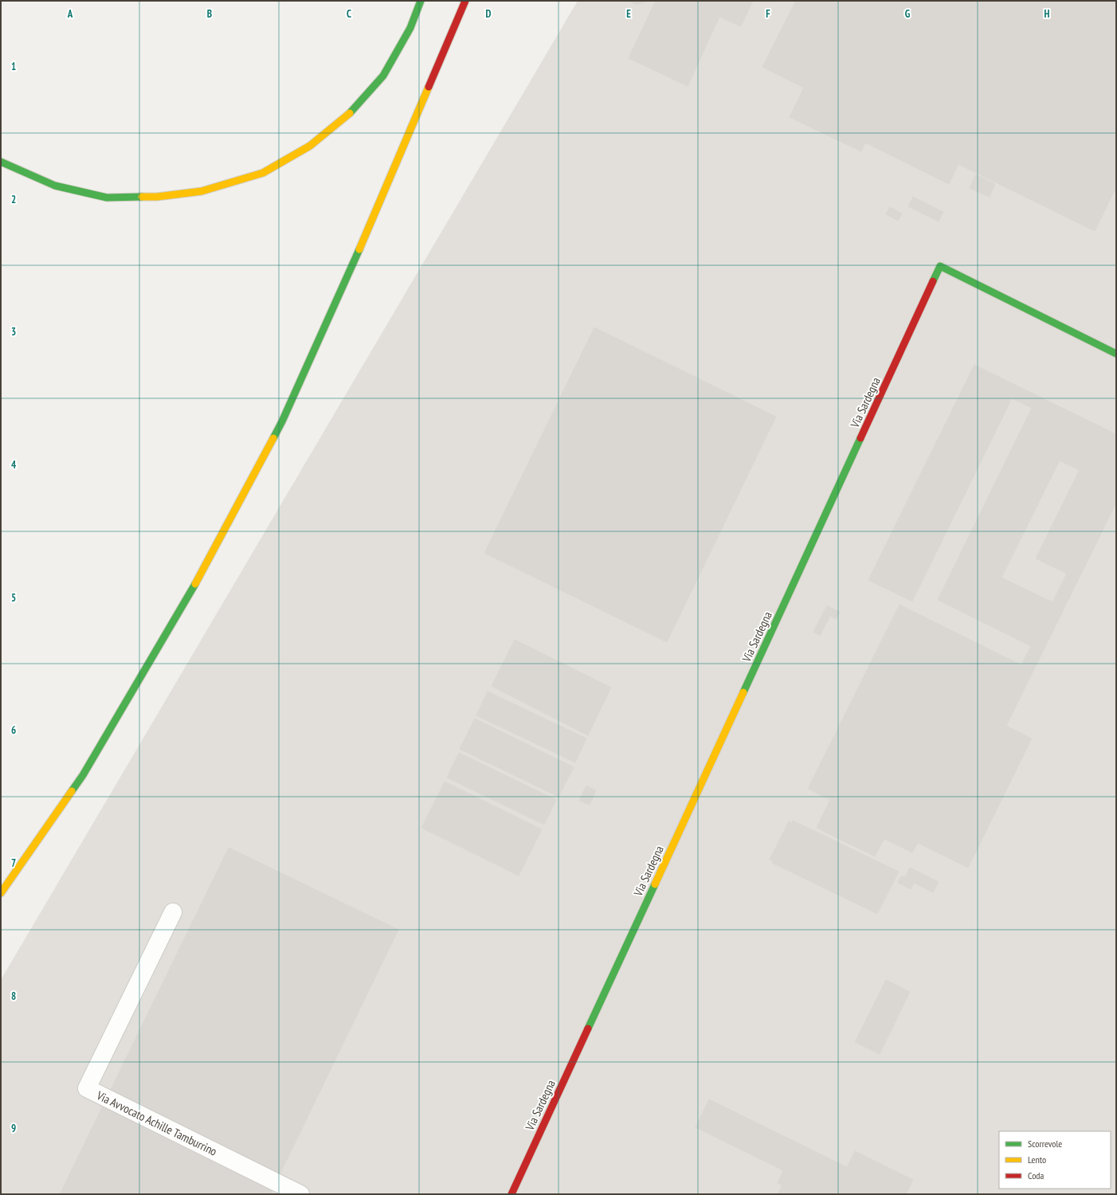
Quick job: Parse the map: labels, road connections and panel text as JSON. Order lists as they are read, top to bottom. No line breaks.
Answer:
{"streets":{"main road":["Via Sardegna"],"street":["Via Avvocato Achille Tamburrino"]},"legend":["Scorrevole","Lento","Coda"],"grid":{"columns":["A","B","C","D","E","F","G","H"],"rows":["1","2","3","4","5","6","7","8","9"]}}
